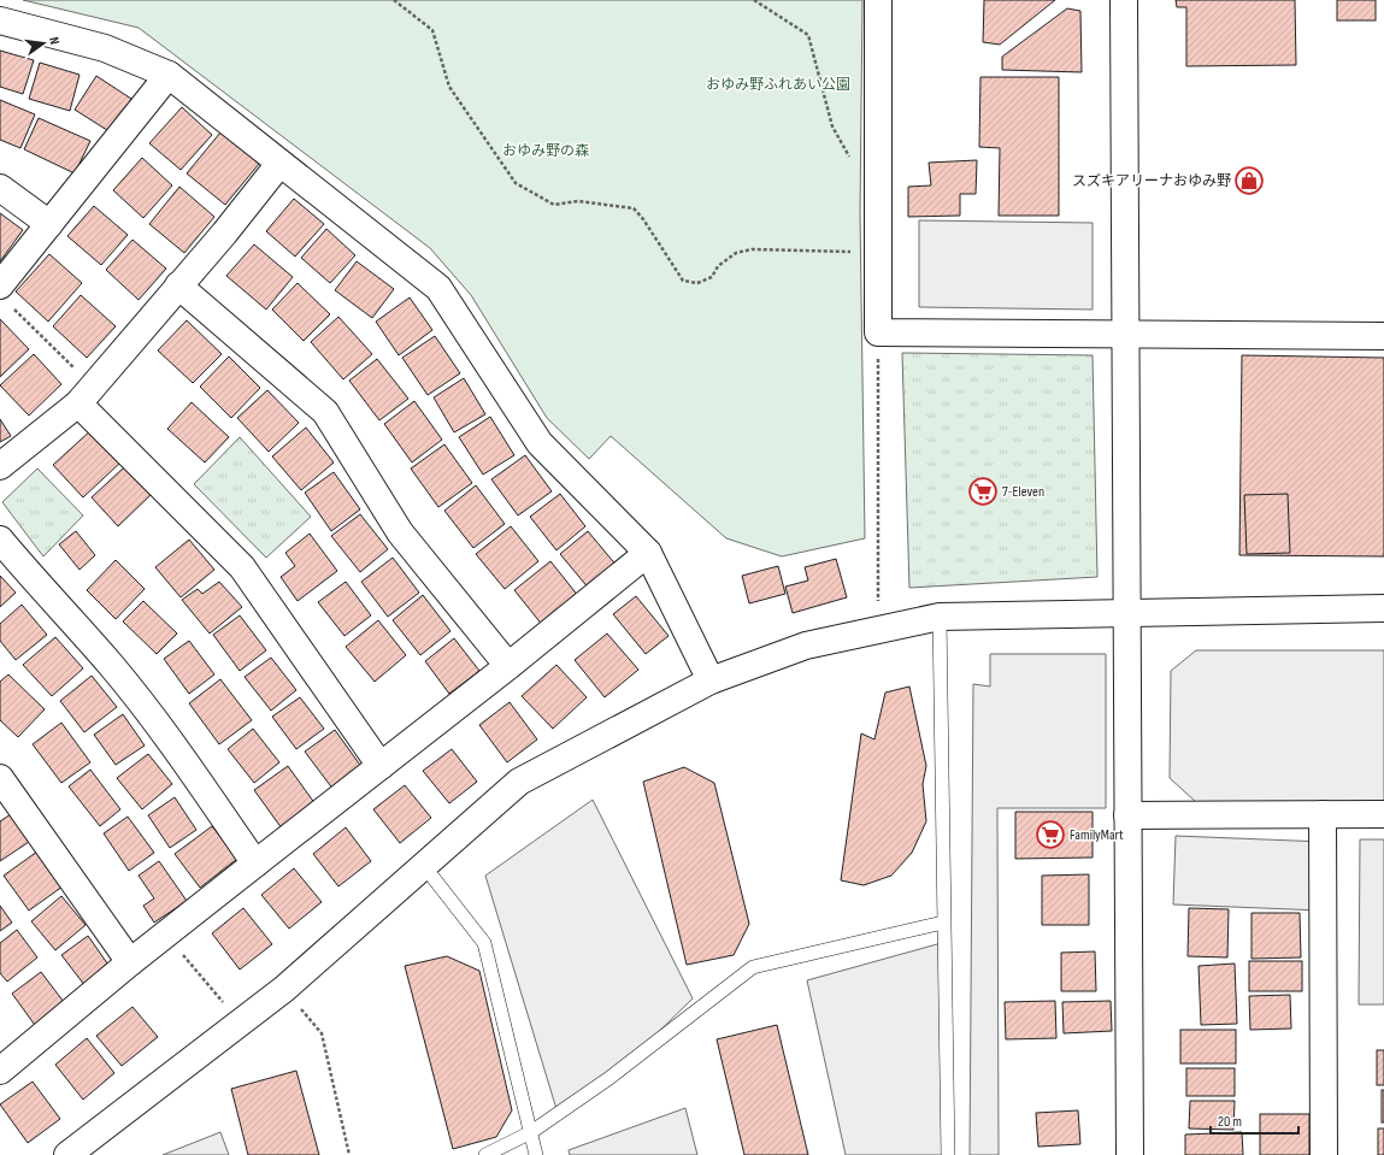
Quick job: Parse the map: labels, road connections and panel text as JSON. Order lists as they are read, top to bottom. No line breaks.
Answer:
{"parks":["おゆみ野ふれあい公園","おゆみ野の森"],"places":{"shop":["スズキアリーナおゆみ野"],"supermarket":["7-Eleven","FamilyMart"]},"scale_bar":"20 m","north":"right"}
